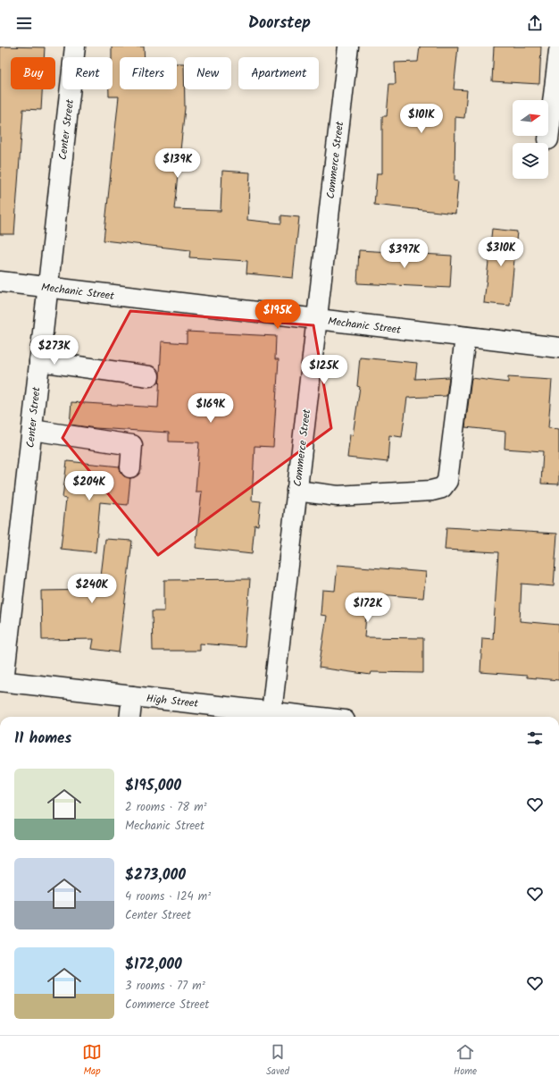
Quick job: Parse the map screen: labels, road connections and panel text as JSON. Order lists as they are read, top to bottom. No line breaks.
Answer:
{"streets":{"street":["Center Street","Commerce Street","Mechanic Street","High Street"]},"crossings":[["Center Street","Mechanic Street"],["Center Street","High Street"],["Commerce Street","Mechanic Street"],["Commerce Street","High Street"]],"north":"right","page":{"header":"Doorstep","chip":["Buy","Rent","Filters","New","Apartment"],"price":["$101K","$139K","$310K","$397K","$195K","$273K","$125K","$169K","$204K","$240K","$172K"],"heading":"11 homes","list":[{"name":"$195,000","note":"2 rooms · 78 m² · Mechanic Street"},{"name":"$273,000","note":"4 rooms · 124 m² · Center Street"},{"name":"$172,000","note":"3 rooms · 77 m² · Commerce Street"}],"tabs":["Map","Saved","Home"]}}
